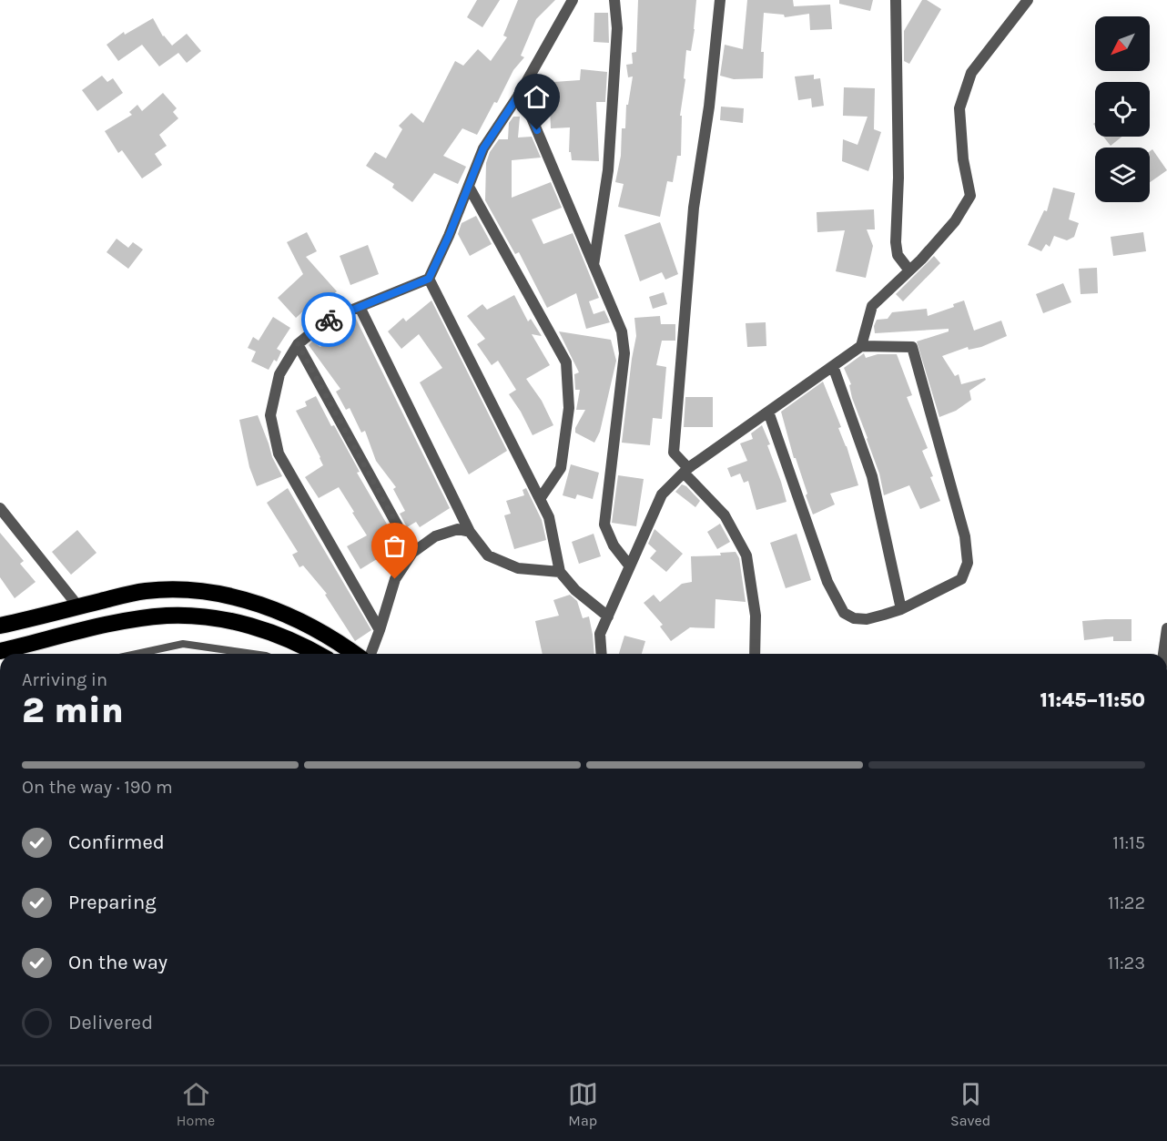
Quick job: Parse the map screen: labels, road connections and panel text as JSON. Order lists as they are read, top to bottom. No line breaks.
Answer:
{"north":"bottom left","page":{"heading":["2 min","Arriving in","11:45–11:50"],"bar":"On the way · 190 m","list":[["Confirmed","11:15"],["Preparing","11:22"],["On the way","11:23"],"Delivered"],"tabs":["Home","Map","Saved"]}}
